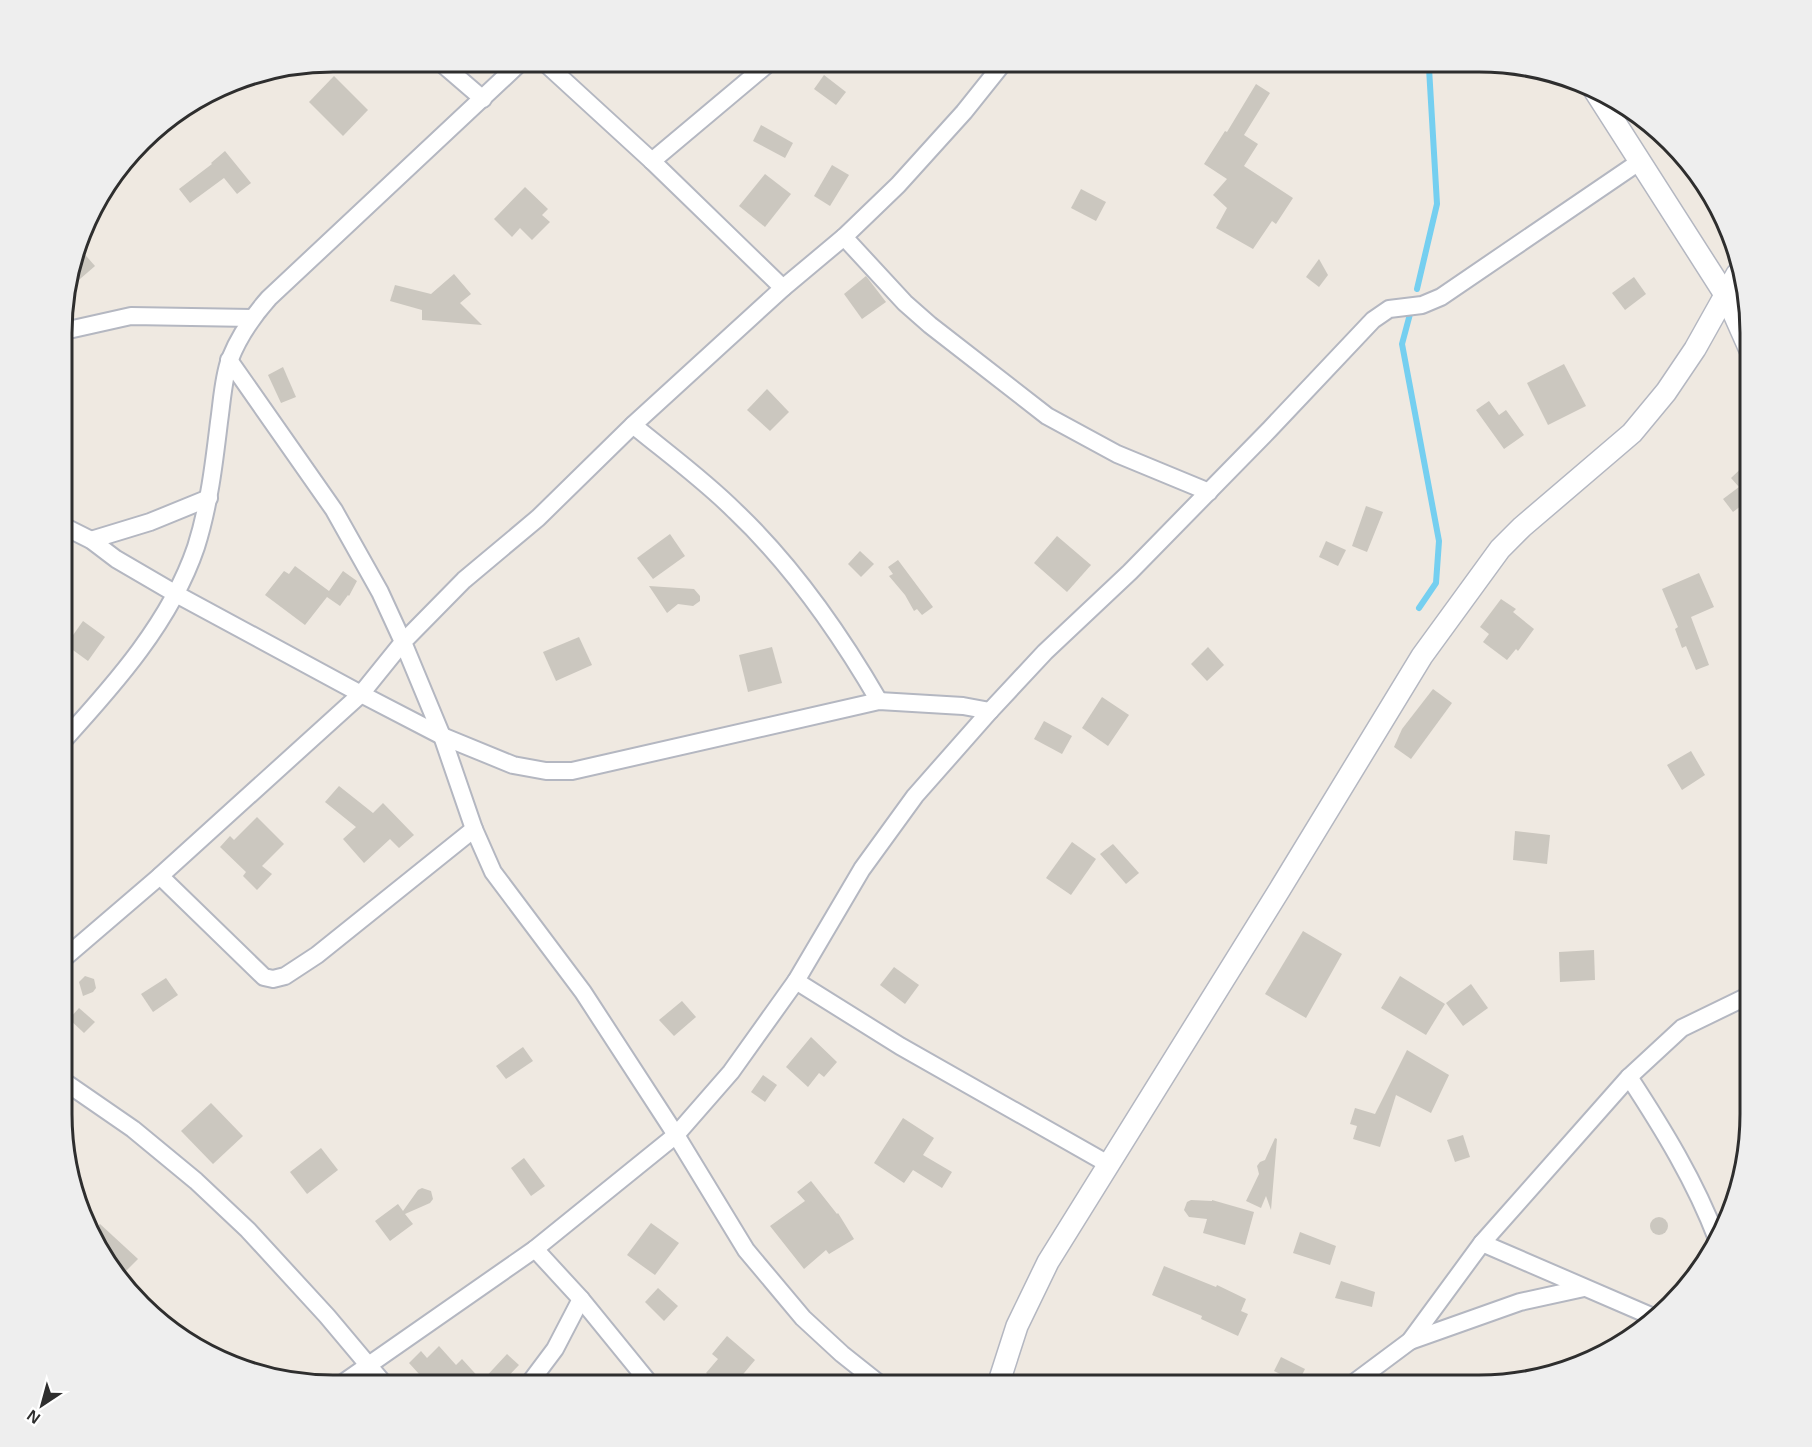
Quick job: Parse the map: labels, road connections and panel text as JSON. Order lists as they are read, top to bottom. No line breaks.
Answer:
{"north":"bottom left"}
